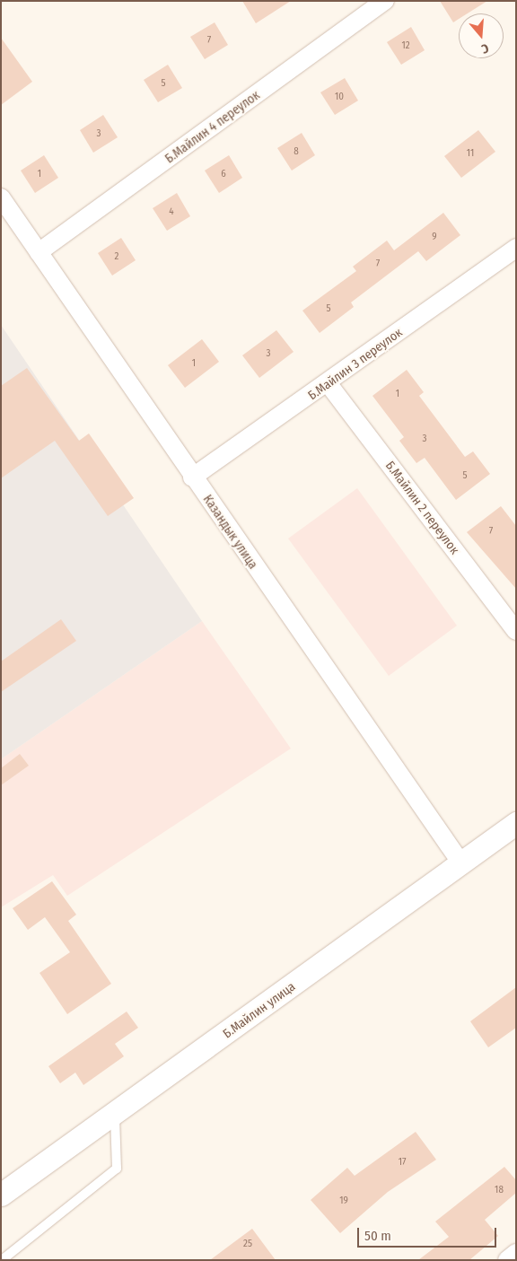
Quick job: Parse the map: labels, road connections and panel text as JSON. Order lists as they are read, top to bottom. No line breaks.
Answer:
{"streets":{"street":["Б.Майлин 4 переулок","Б.Майлин 3 переулок","Б.Майлин 2 переулок","Казандык улица","Б.Майлин улица"]},"crossings":[["Б.Майлин 4 переулок","Казандык улица"],["Б.Майлин 3 переулок","Б.Майлин 2 переулок"],["Б.Майлин 3 переулок","Казандык улица"],["Казандык улица","Б.Майлин улица"]],"house_numbers":["7","12","5","10","3","8","11","1","6","4","9","2","7","5","3","1","1","3","5","7","17","18","19","25"],"scale_bar":"50 m","north":"bottom"}
